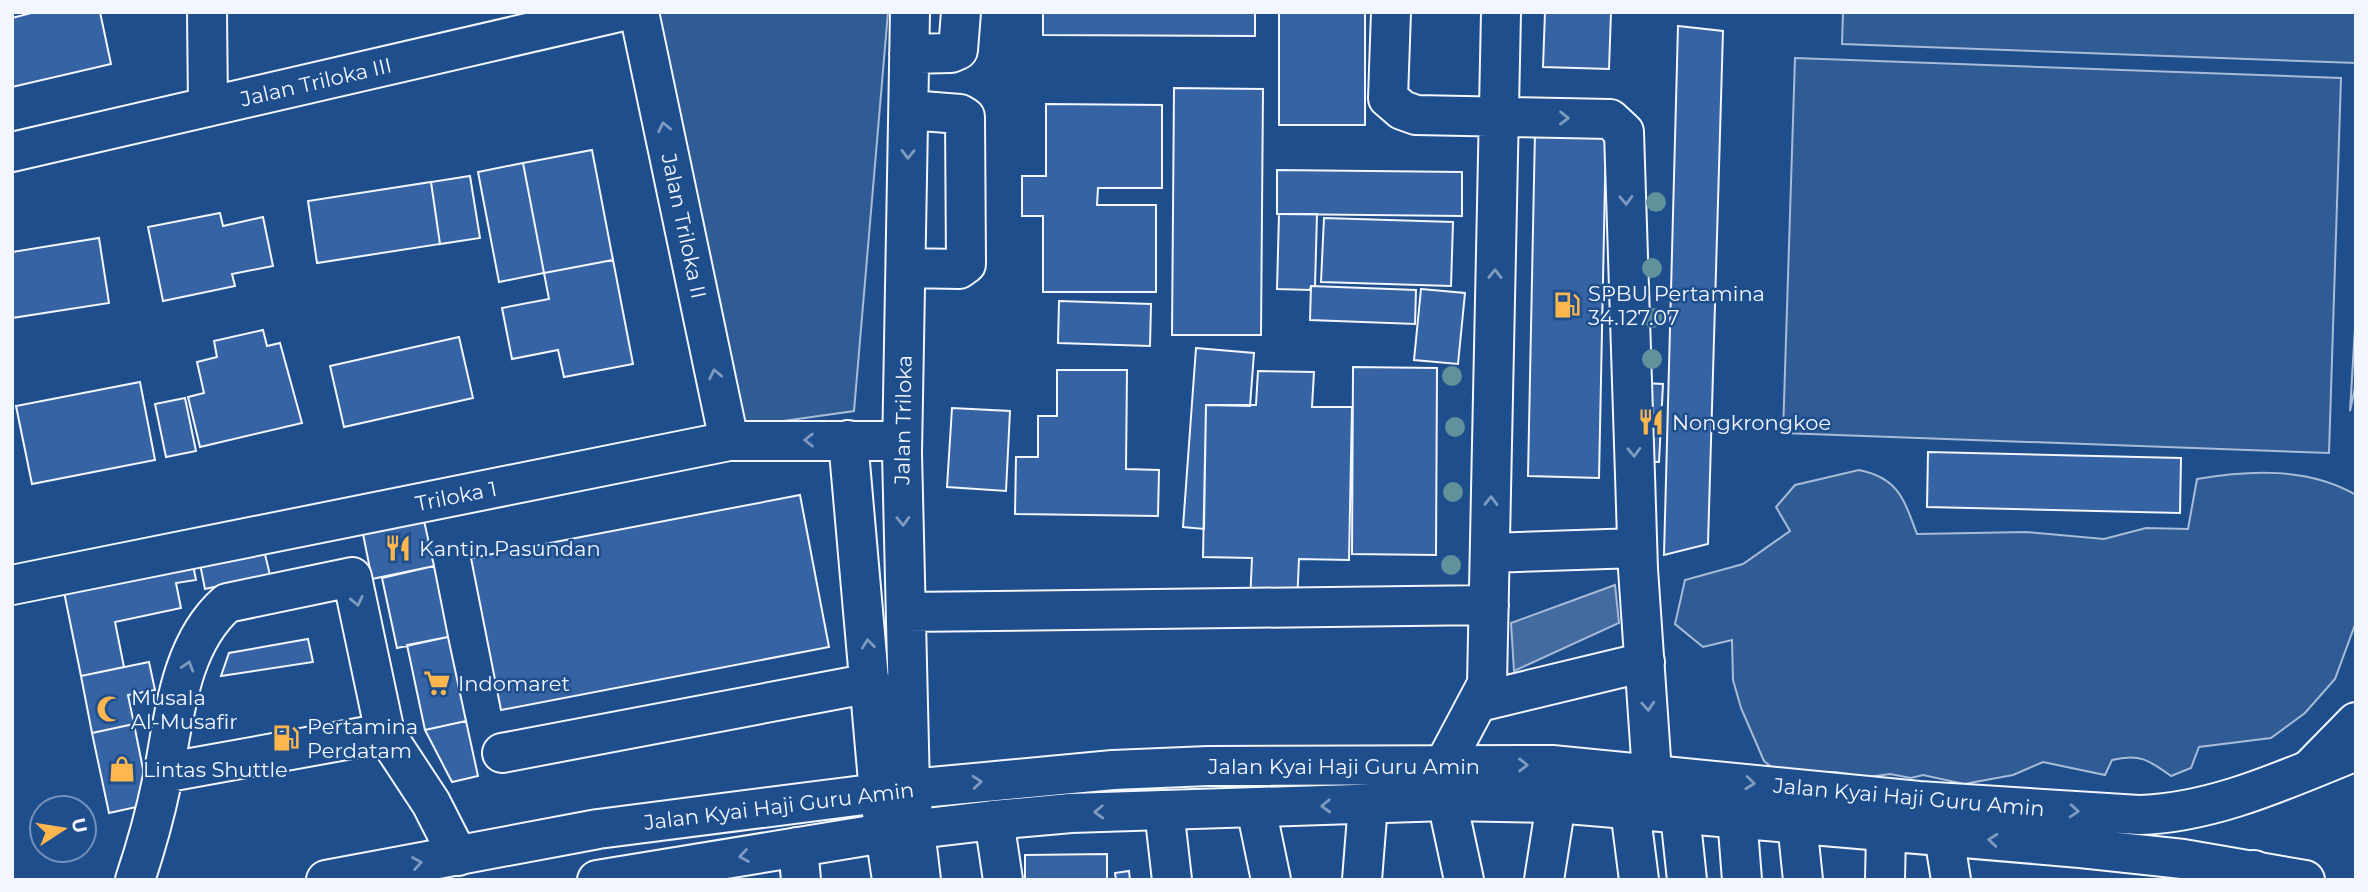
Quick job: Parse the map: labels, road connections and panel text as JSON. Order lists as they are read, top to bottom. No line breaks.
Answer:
{"streets":{"main road":["Jalan Triloka III","Jalan Triloka II","Jalan Triloka","Triloka 1","Jalan Kyai Haji Guru Amin"]},"crossings":[["Jalan Triloka II","Triloka 1"],["Jalan Triloka","Triloka 1"],["Jalan Triloka","Jalan Kyai Haji Guru Amin"]],"one_way":["Jalan Triloka II"],"places":{"fuel station":["SPBU Pertamina 34.127.07","Pertamina Perdatam"],"restaurant":["Nongkrongkoe","Kantin Pasundan"],"supermarket":["Indomaret"],"mosque":["Musala Al-Musafir"],"shop":["Lintas Shuttle"]},"north":"right"}
